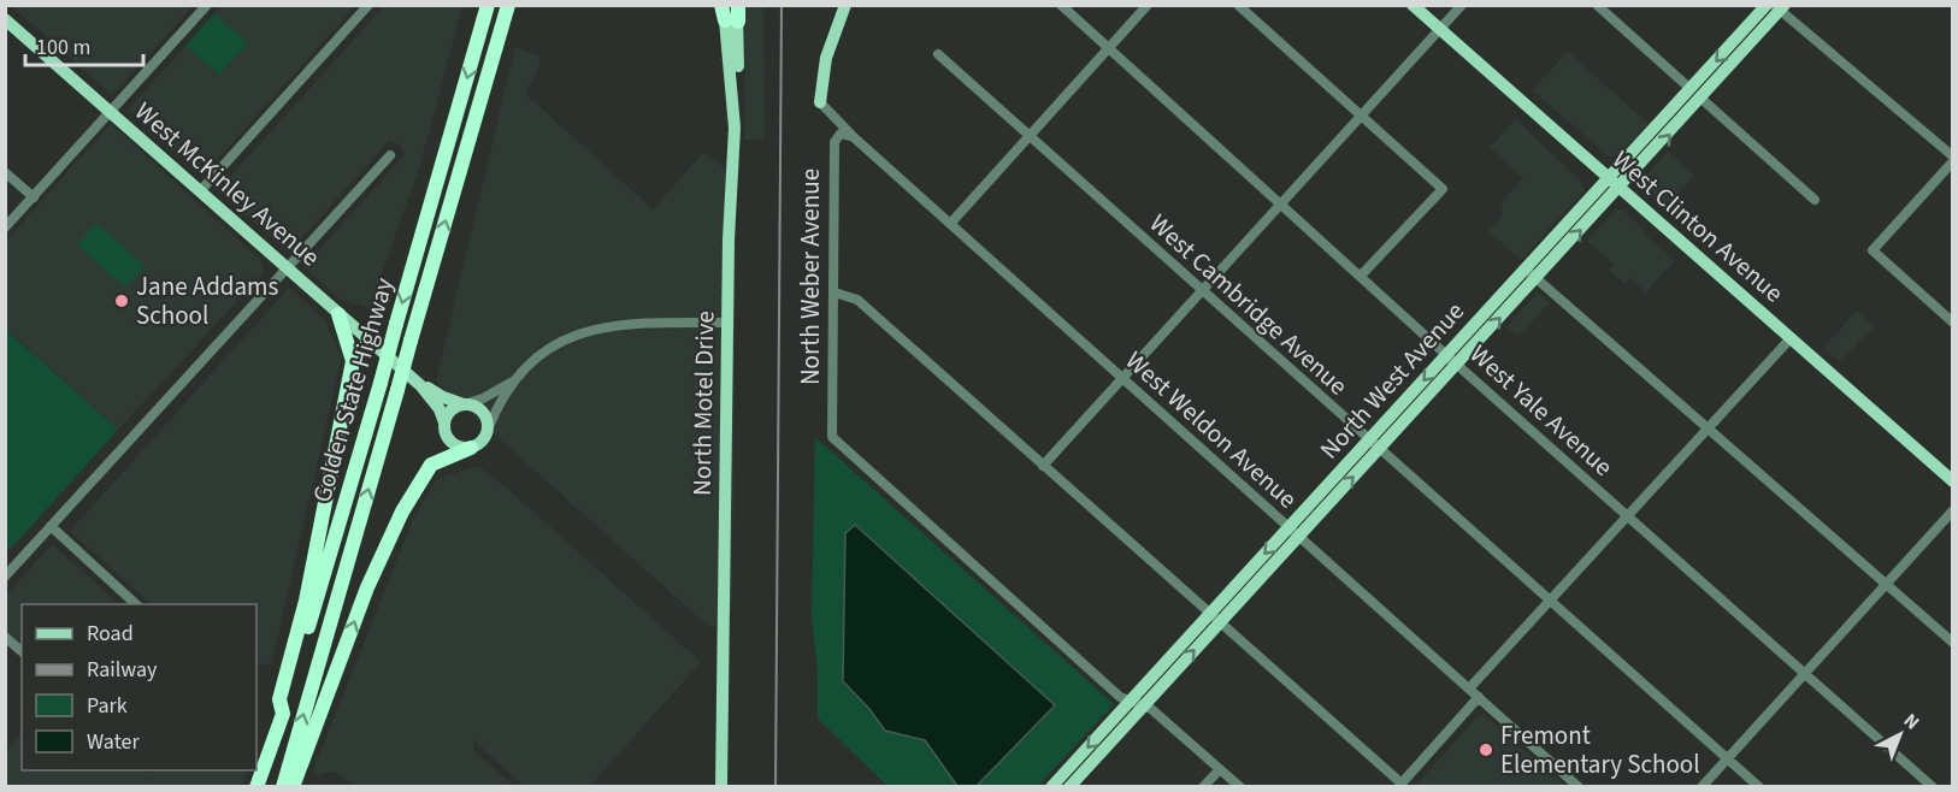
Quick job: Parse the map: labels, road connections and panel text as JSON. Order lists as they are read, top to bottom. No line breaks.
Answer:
{"streets":{"highway":["Golden State Highway"],"main road":["West McKinley Avenue","West Clinton Avenue","North West Avenue","North Motel Drive"],"street":["North Weber Avenue","West Cambridge Avenue","West Yale Avenue","West Weldon Avenue"]},"crossings":[["West Clinton Avenue","North West Avenue"],["North Weber Avenue","North West Avenue"],["North Weber Avenue","West Weldon Avenue"],["West Cambridge Avenue","North West Avenue"],["North West Avenue","West Yale Avenue"],["North West Avenue","West Weldon Avenue"]],"places":["Jane Addams School","Fremont Elementary School"],"legend":["Road","Railway","Park","Water"],"scale_bar":"100 m","north":"top right"}
